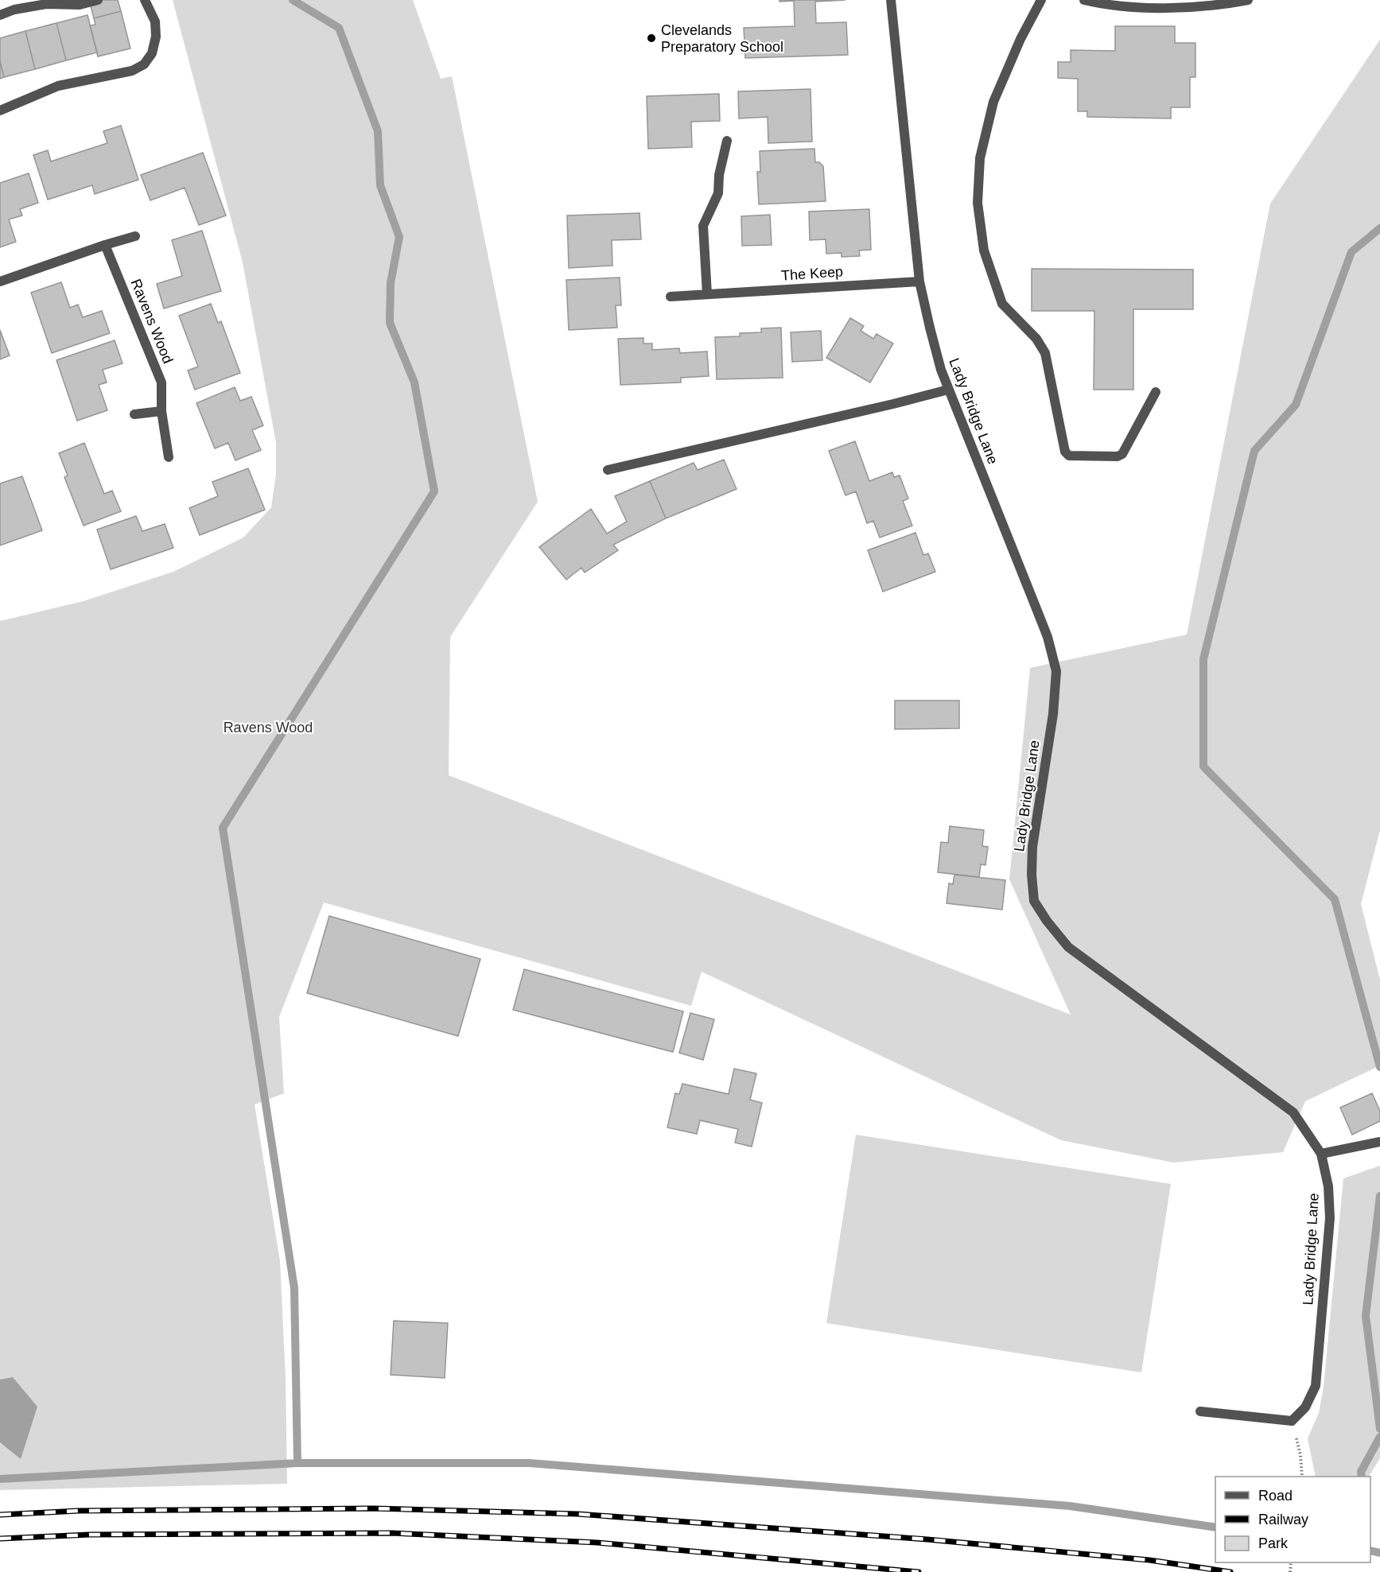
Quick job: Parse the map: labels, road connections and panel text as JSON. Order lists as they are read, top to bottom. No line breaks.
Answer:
{"streets":{"street":["The Keep","Ravens Wood","Lady Bridge Lane"]},"crossings":[["The Keep","Lady Bridge Lane"]],"parks":["Ravens Wood"],"places":["Clevelands Preparatory School"],"legend":["Road","Railway","Park"]}
